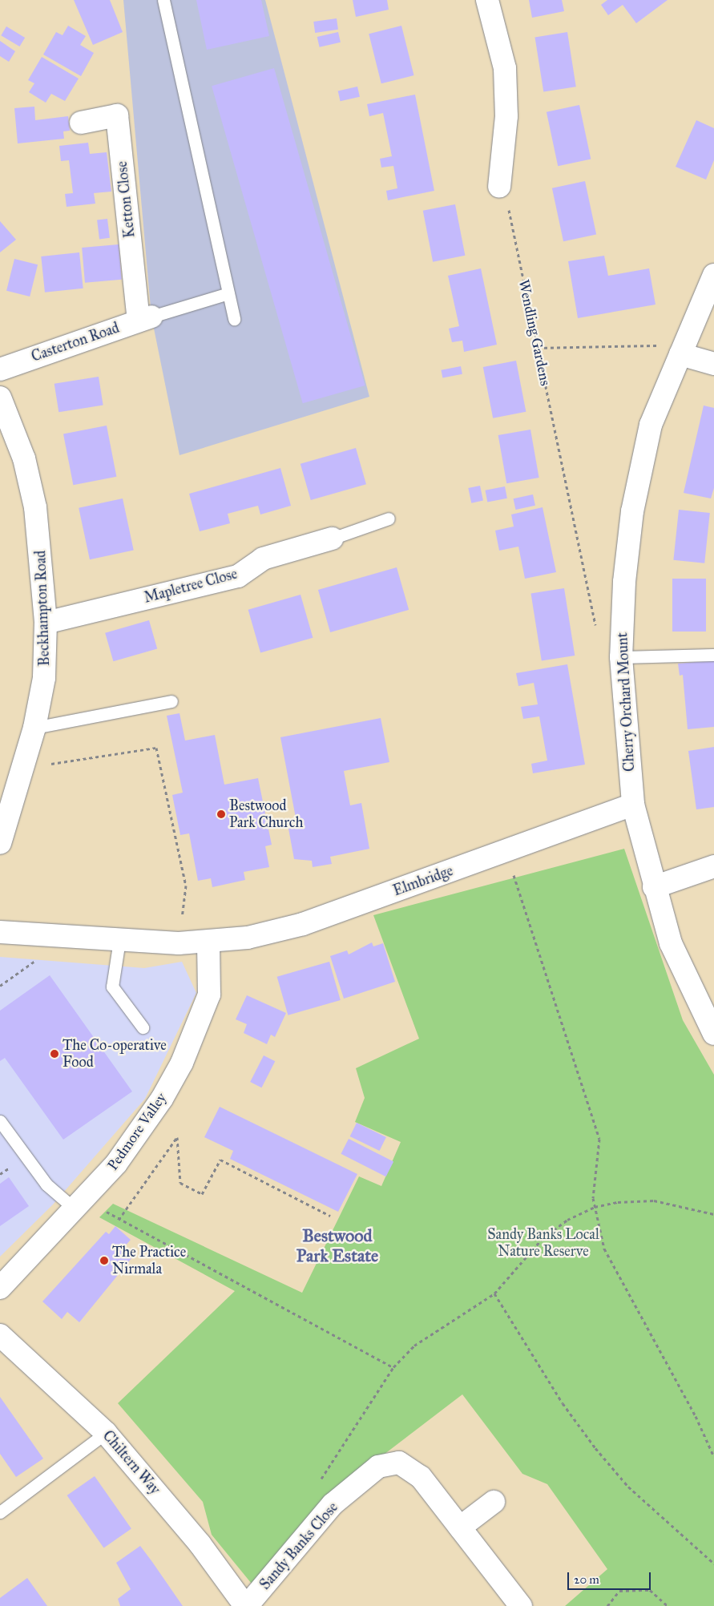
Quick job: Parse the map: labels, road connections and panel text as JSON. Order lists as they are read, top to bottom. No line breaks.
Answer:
{"streets":{"street":["Ketton Close","Casterton Road","Mapletree Close","Beckhampton Road","Cherry Orchard Mount","Elmbridge","Pedmore Valley","Chiltern Way","Sandy Banks Close"],"path":["Wendling Gardens"]},"crossings":[["Ketton Close","Casterton Road"],["Wendling Gardens","Cherry Orchard Mount"],["Mapletree Close","Beckhampton Road"],["Cherry Orchard Mount","Elmbridge"],["Elmbridge","Pedmore Valley"],["Chiltern Way","Sandy Banks Close"]],"districts":["Bestwood Park Estate"],"parks":["Sandy Banks Local Nature Reserve"],"places":["Bestwood Park Church","The Co-operative Food","The Practice Nirmala"],"scale_bar":"20 m"}
